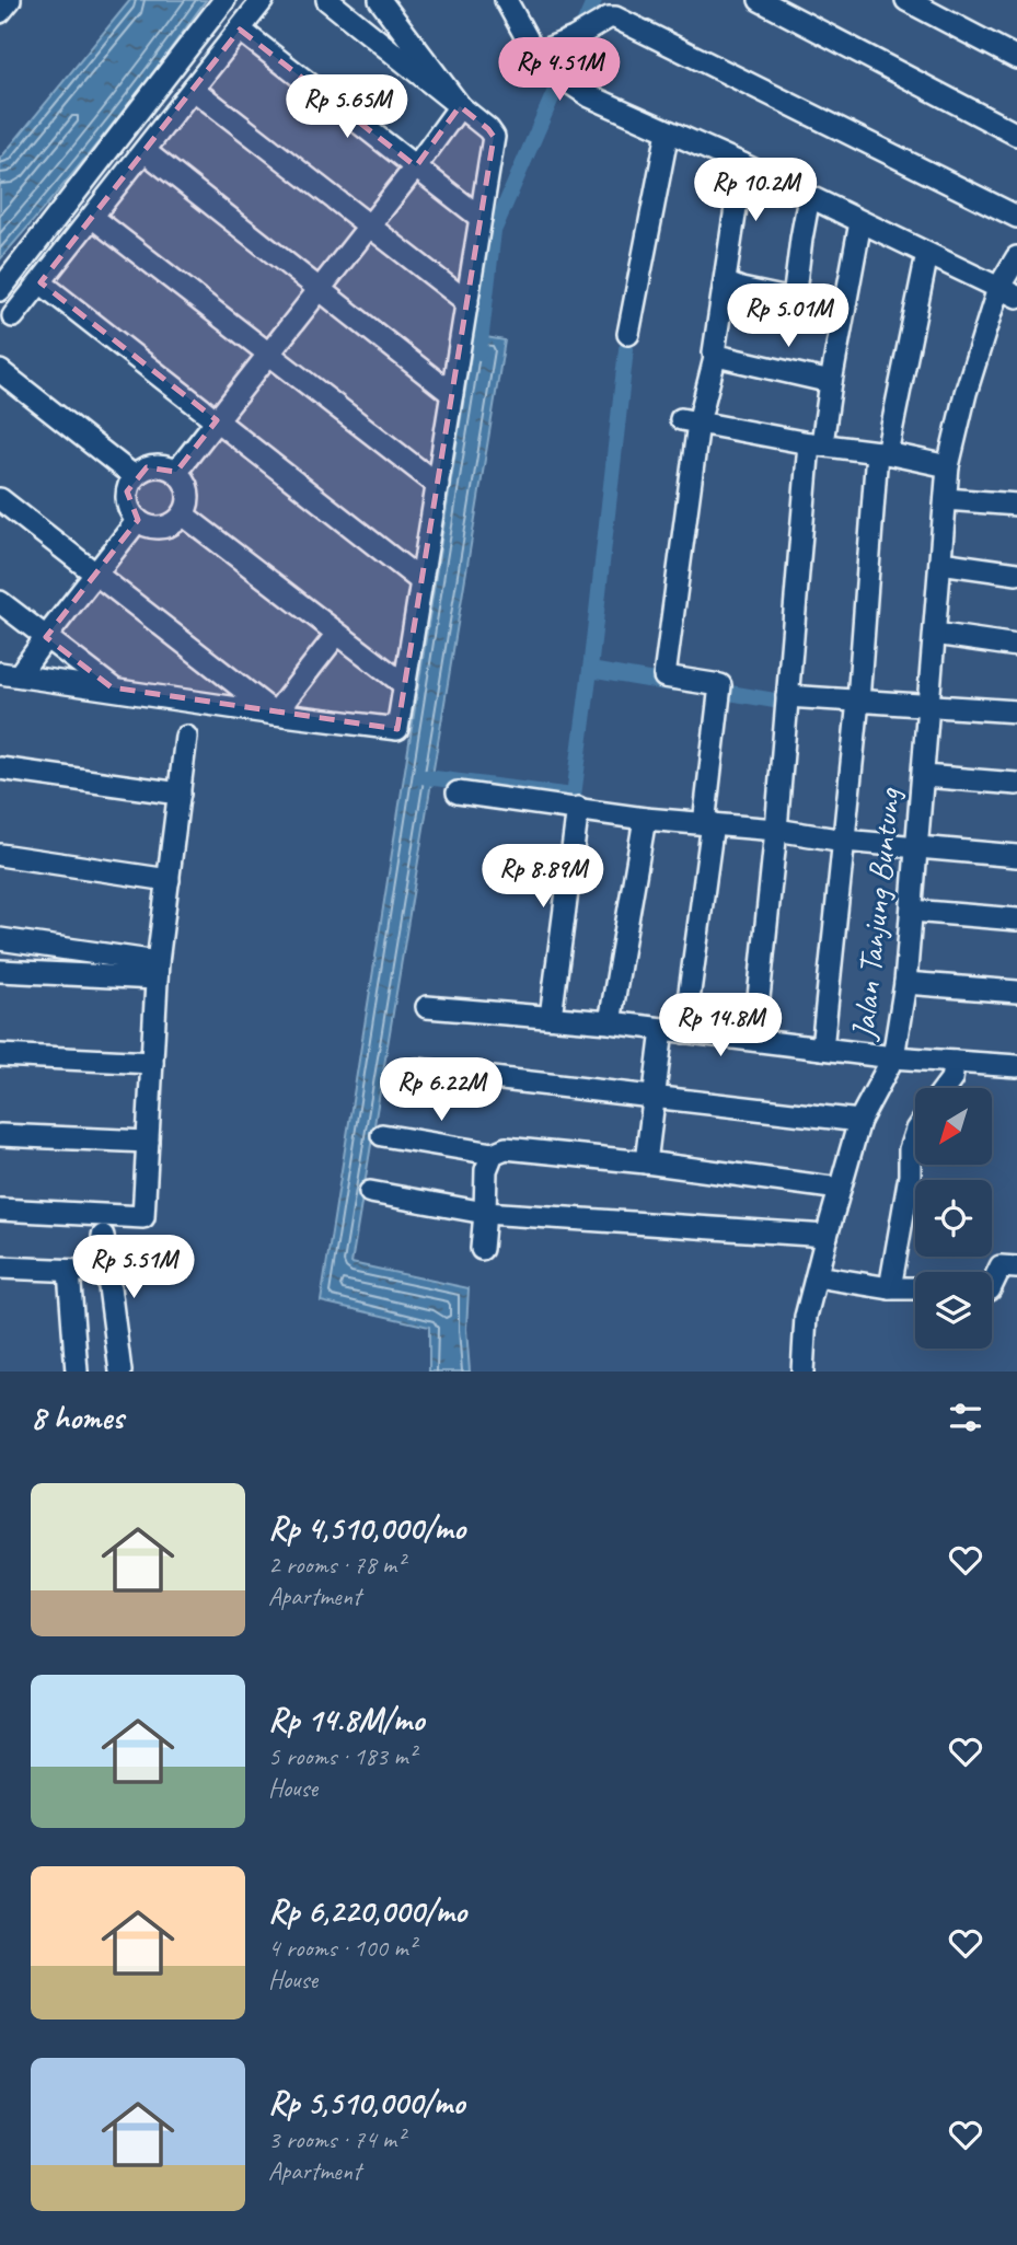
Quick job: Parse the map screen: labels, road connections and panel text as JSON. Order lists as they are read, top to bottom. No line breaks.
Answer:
{"streets":{"street":["Jalan Tanjung Buntung"]},"north":"bottom left","page":{"price":["Rp 4.51M","Rp 5.65M","Rp 10.2M","Rp 5.01M","Rp 8.89M","Rp 14.8M","Rp 6.22M","Rp 5.51M"],"heading":"8 homes","list":[{"name":"Rp 4,510,000/mo","note":"2 rooms · 78 m² · Apartment"},{"name":"Rp 14.8M/mo","note":"5 rooms · 183 m² · House"},{"name":"Rp 6,220,000/mo","note":"4 rooms · 100 m² · House"},{"name":"Rp 5,510,000/mo","note":"3 rooms · 74 m² · Apartment"}]}}
